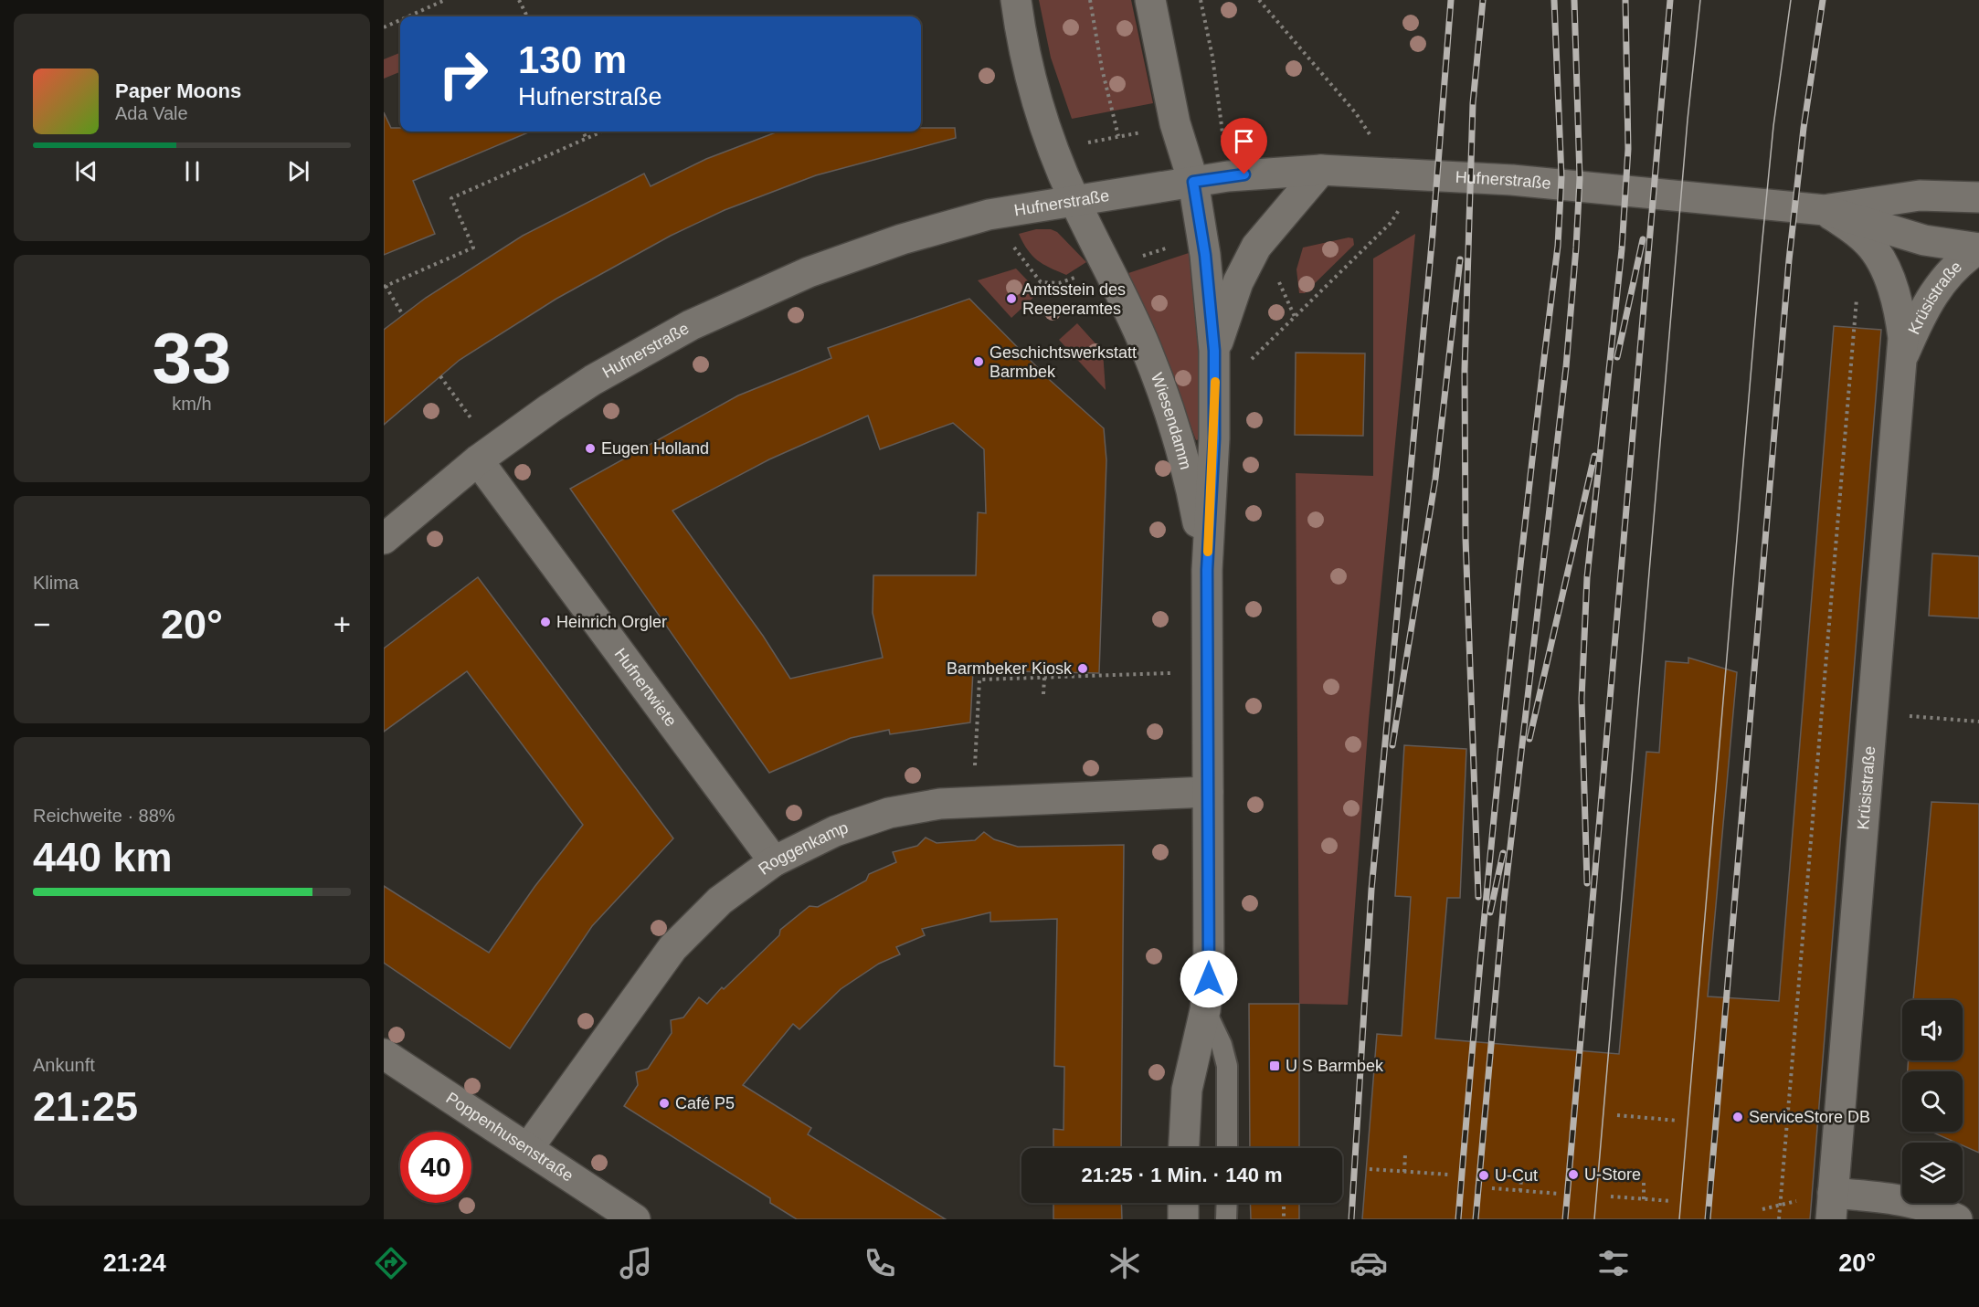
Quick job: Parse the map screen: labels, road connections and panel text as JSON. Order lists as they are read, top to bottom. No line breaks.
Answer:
{"streets":{"street":["Hufnerstraße","Krüsistraße","Wiesendamm","Hufnertwiete","Roggenkamp","Poppenhusenstraße"]},"crossings":[["Hufnerstraße","Krüsistraße"],["Hufnerstraße","Wiesendamm"],["Hufnerstraße","Hufnertwiete"],["Wiesendamm","Roggenkamp"],["Hufnertwiete","Roggenkamp"],["Roggenkamp","Poppenhusenstraße"]],"places":{"other":["Amtsstein des Reeperamtes","Geschichtswerkstatt Barmbek","Eugen Holland","Heinrich Orgler","Barmbeker Kiosk","Café P5","ServiceStore DB","U-Store","U-Cut"],"transit":["U S Barmbek"]},"page":{"turn":["130 m","Hufnerstraße"],"song":["Paper Moons","Ada Vale"],"tile":[["33","km/h"],"Klima",["Reichweite · 88%","440 km"],["Ankunft","21:25"]],"heat":["−","20°","+"],"limit":"40","trip":"21:25 · 1 Min. · 140 m","tabs":["21:24","20°"]}}
